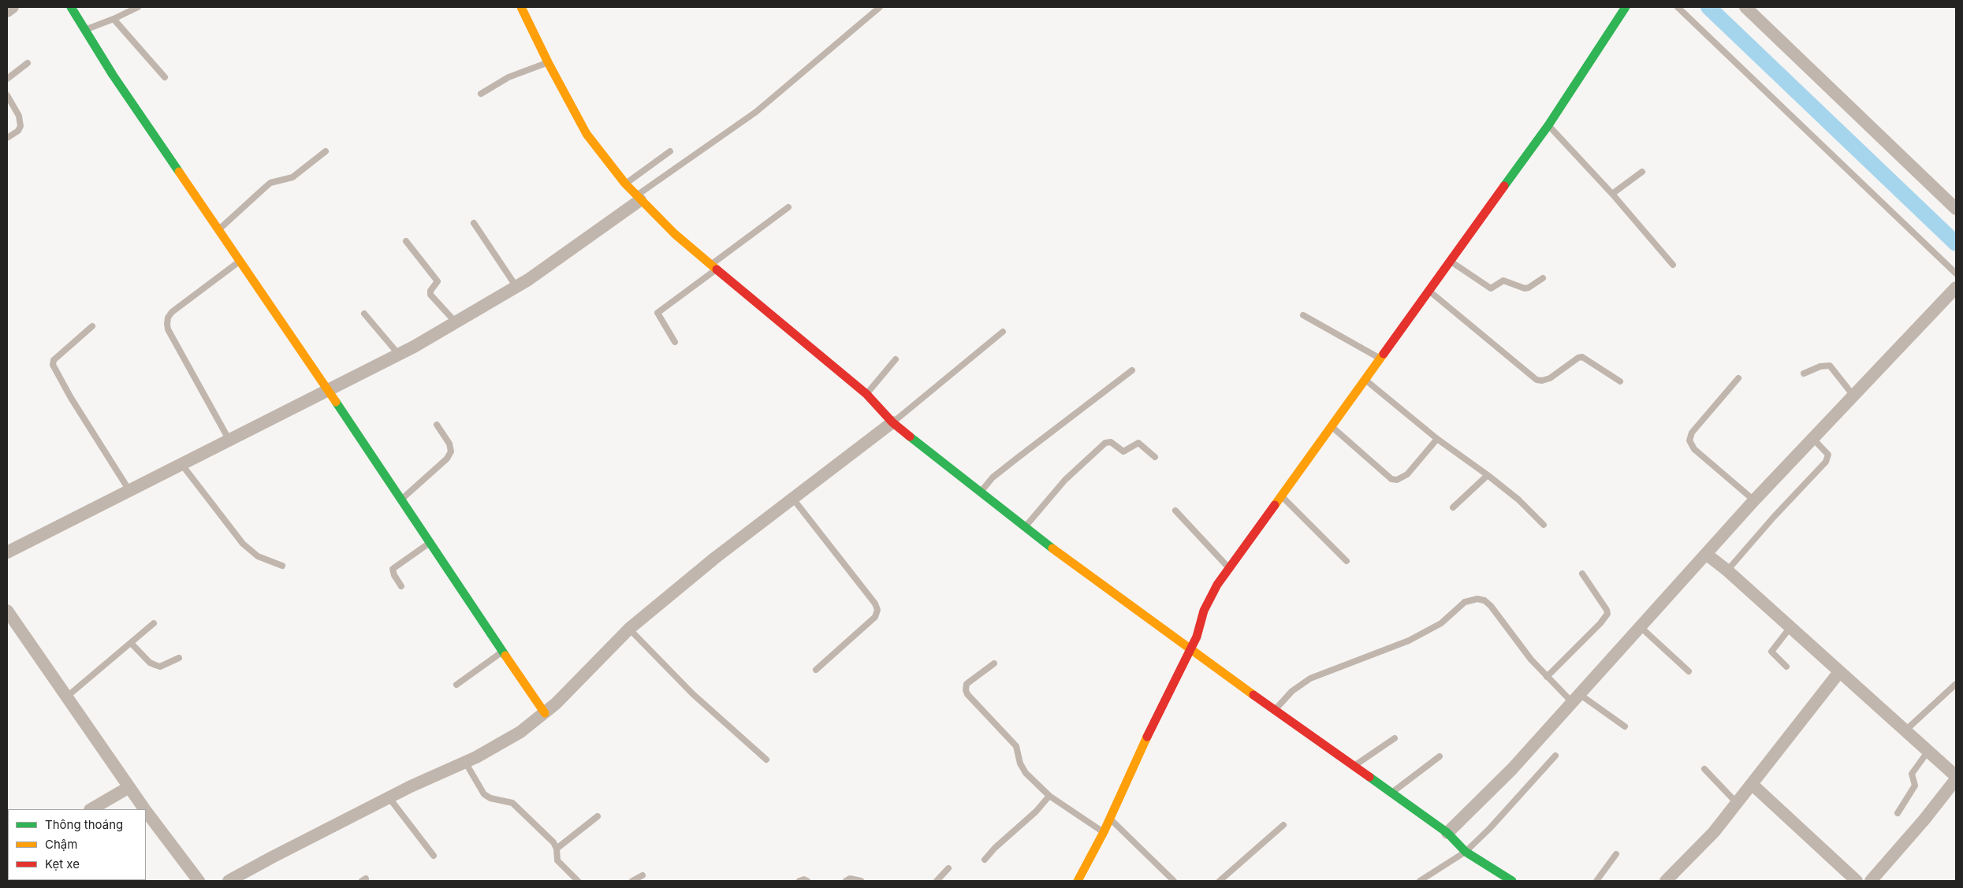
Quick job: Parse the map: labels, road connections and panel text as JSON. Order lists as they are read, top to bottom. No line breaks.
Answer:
{"legend":["Thông thoáng","Chậm","Kẹt xe"]}
